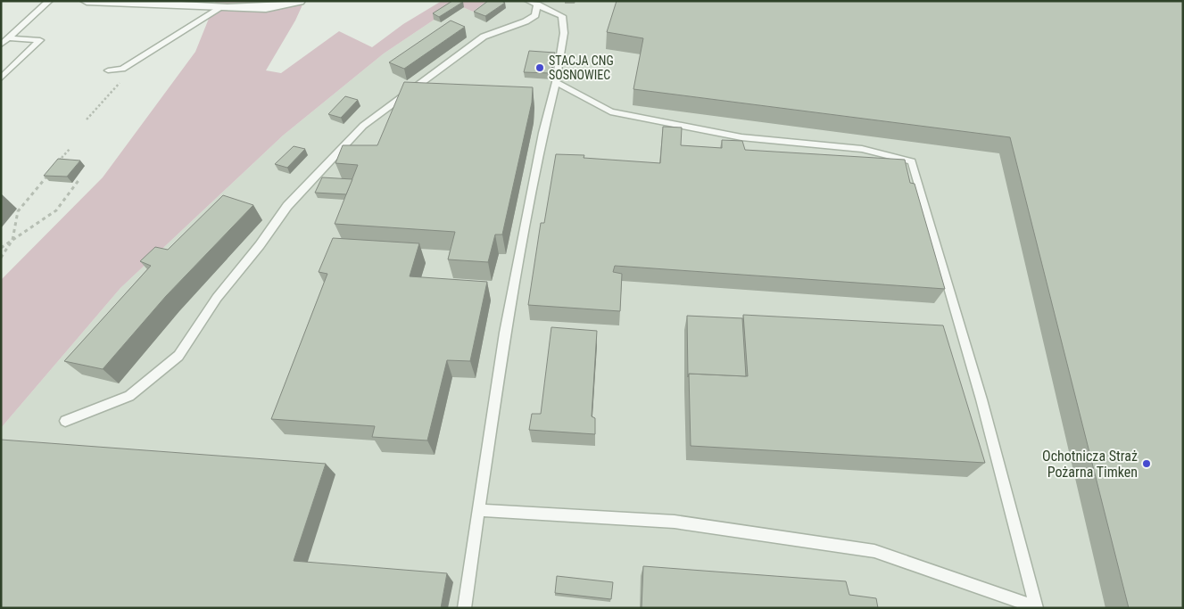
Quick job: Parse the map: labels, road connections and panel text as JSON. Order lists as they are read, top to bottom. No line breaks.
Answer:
{"places":["STACJA CNG SOSNOWIEC","Ochotnicza Straż Pożarna Timken"]}
